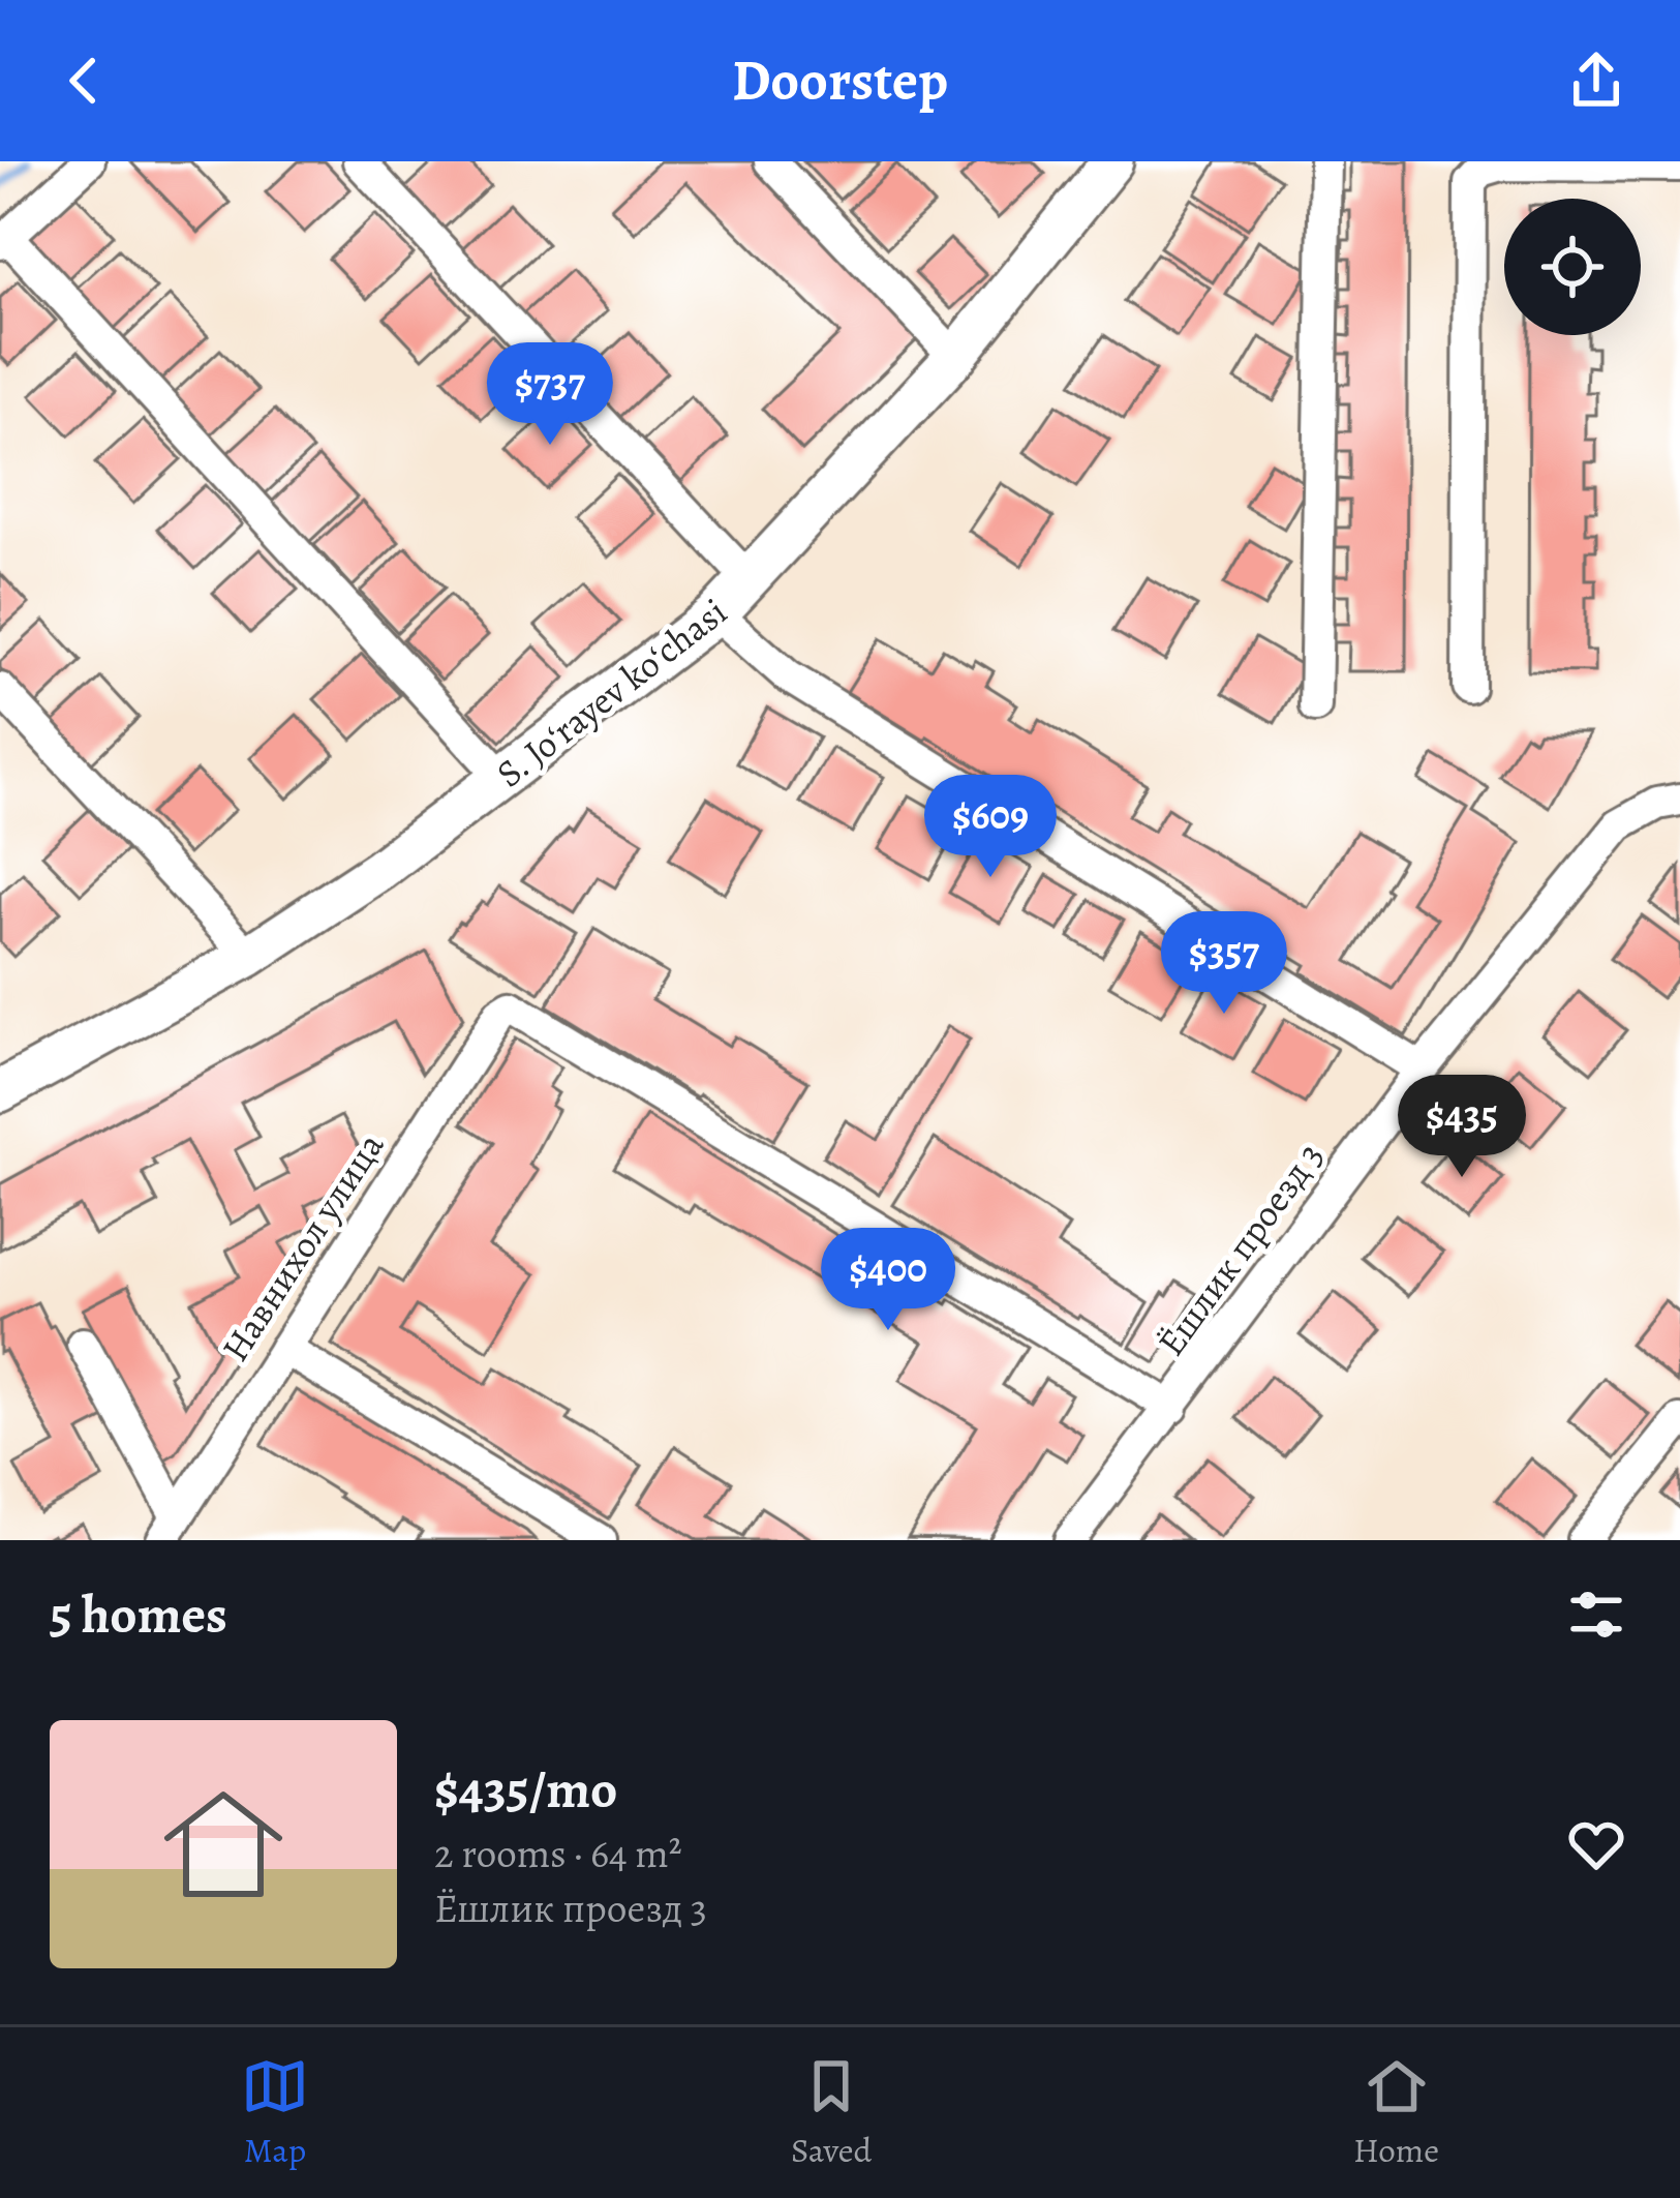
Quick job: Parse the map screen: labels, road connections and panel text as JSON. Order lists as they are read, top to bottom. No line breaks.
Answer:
{"streets":{"street":["S. Joʻrayev koʻchasi","Навнихол улица","Ёшлик проезд 3"]},"crossings":[["Навнихол улица","Ёшлик проезд 3"]],"page":{"header":"Doorstep","price":["$737","$609","$357","$435","$400"],"heading":"5 homes","list":[{"name":"$435/mo","note":"2 rooms · 64 m² · Ёшлик проезд 3"}],"tabs":["Map","Saved","Home"]}}
